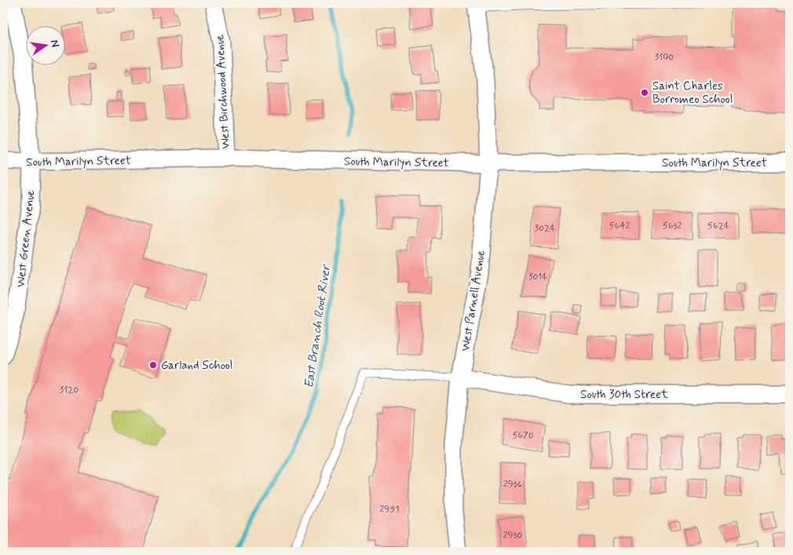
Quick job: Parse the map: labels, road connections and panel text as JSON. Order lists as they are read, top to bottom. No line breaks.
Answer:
{"streets":{"street":["West Birchwood Avenue","South Marilyn Street","West Green Avenue","West Parnell Avenue","South 30th Street"]},"crossings":[["West Birchwood Avenue","South Marilyn Street"],["South Marilyn Street","West Green Avenue"],["South Marilyn Street","West Parnell Avenue"],["West Parnell Avenue","South 30th Street"]],"water":["East Branch Root River"],"places":["Saint Charles Borromeo School","Garland School"],"house_numbers":["3100","5642","5632","5624","3024","3014","3120","5670","2936","2951","2930"],"north":"right"}
